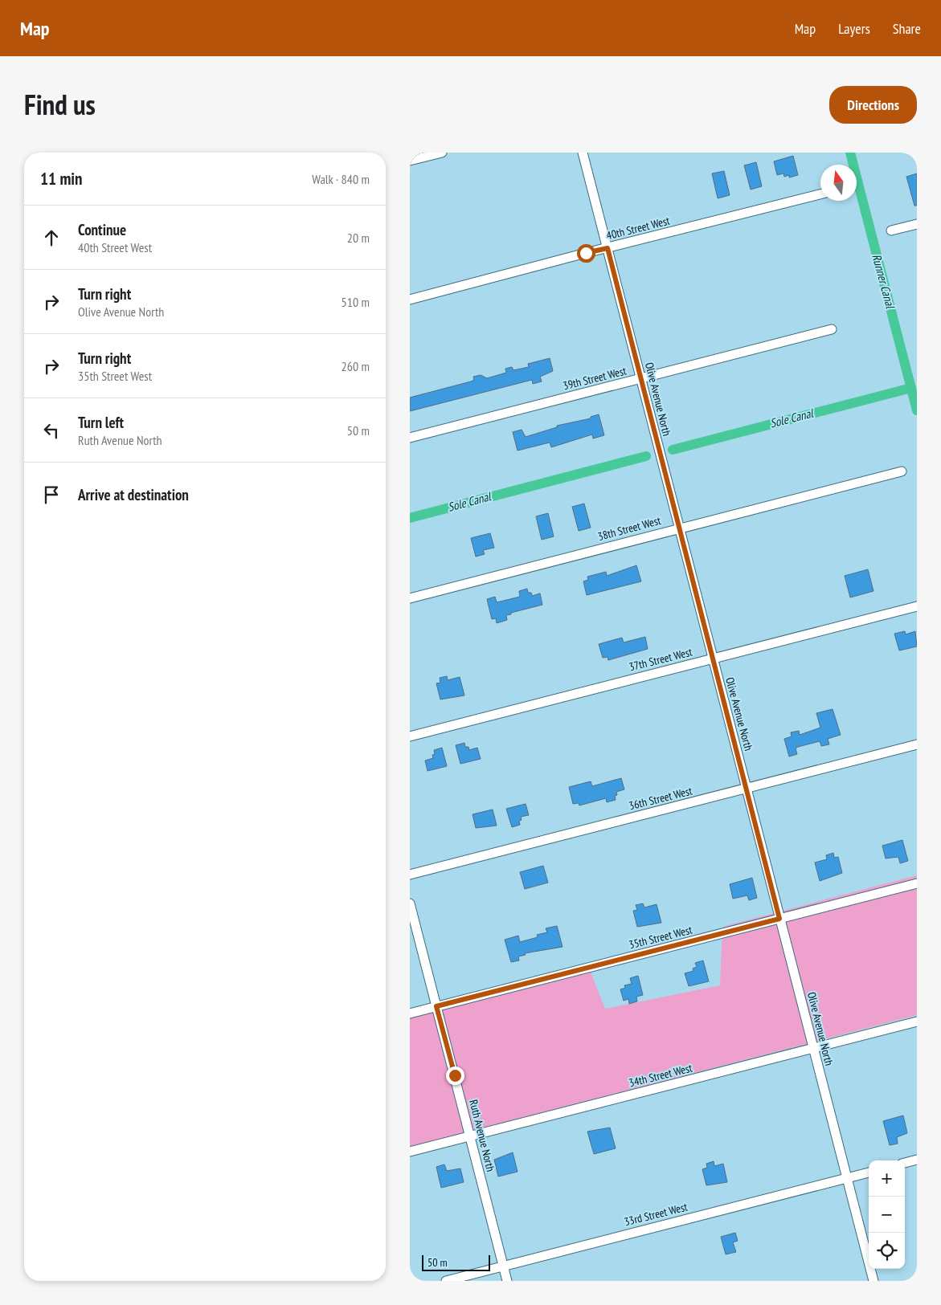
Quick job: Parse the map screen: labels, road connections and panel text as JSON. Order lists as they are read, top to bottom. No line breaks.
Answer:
{"streets":{"street":["40th Street West","39th Street West","Olive Avenue North","38th Street West","37th Street West","36th Street West","35th Street West","34th Street West","Ruth Avenue North","33rd Street West"]},"crossings":[["40th Street West","Olive Avenue North"],["39th Street West","Olive Avenue North"],["Olive Avenue North","38th Street West"],["Olive Avenue North","37th Street West"],["Olive Avenue North","36th Street West"],["Olive Avenue North","35th Street West"],["Olive Avenue North","34th Street West"],["Olive Avenue North","33rd Street West"],["35th Street West","Ruth Avenue North"],["34th Street West","Ruth Avenue North"],["Ruth Avenue North","33rd Street West"]],"water":["Runner Canal","Sole Canal"],"scale_bar":"50 m","north":"top","page":{"header":"Map","nav":["Map","Layers","Share"],"title":"Find us","buttons":"Directions","heading":["11 min","Walk · 840 m"],"list":[["Continue","40th Street West","20 m"],["Turn right","Olive Avenue North","510 m"],["Turn right","35th Street West","260 m"],["Turn left","Ruth Avenue North","50 m"],"Arrive at destination"],"map_buttons":["+","−"],"scale":"50 m"}}
